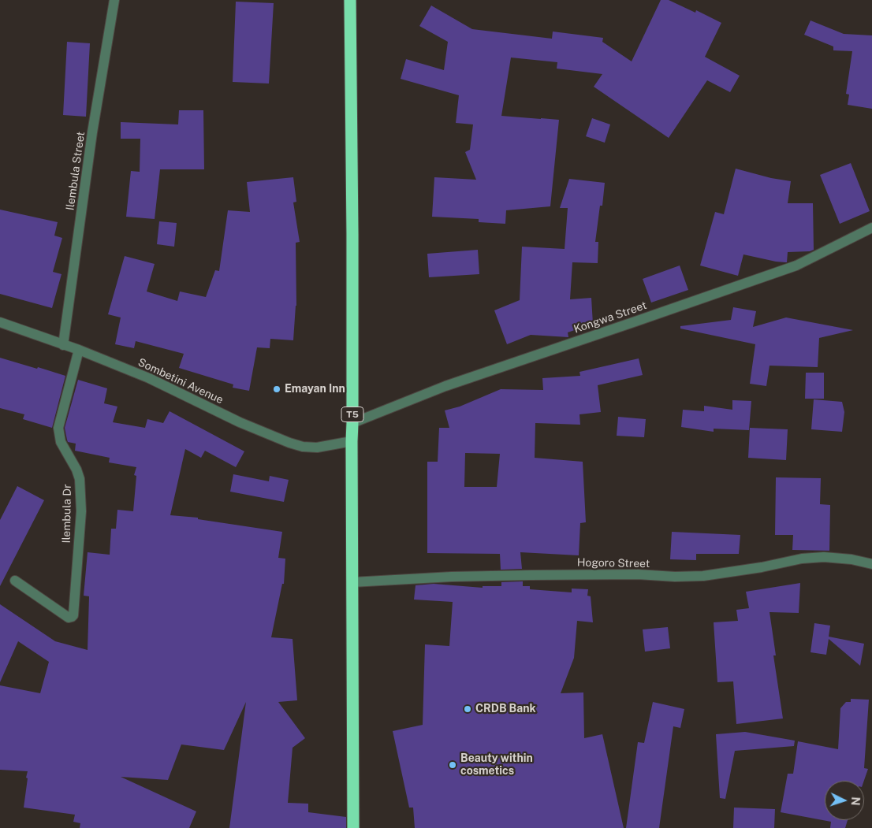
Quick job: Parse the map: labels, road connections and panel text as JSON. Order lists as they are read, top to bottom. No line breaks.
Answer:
{"streets":{"highway":["T5"],"street":["Ilembula Street","Kongwa Street","Sombetini Avenue","Ilembula Dr","Hogoro Street"]},"crossings":[["Ilembula Street","Sombetini Avenue"],["Kongwa Street","T5"],["Sombetini Avenue","T5"],["Sombetini Avenue","Ilembula Dr"],["T5","Hogoro Street"]],"places":["Emayan Inn","CRDB Bank","Beauty within cosmetics"],"north":"right"}
